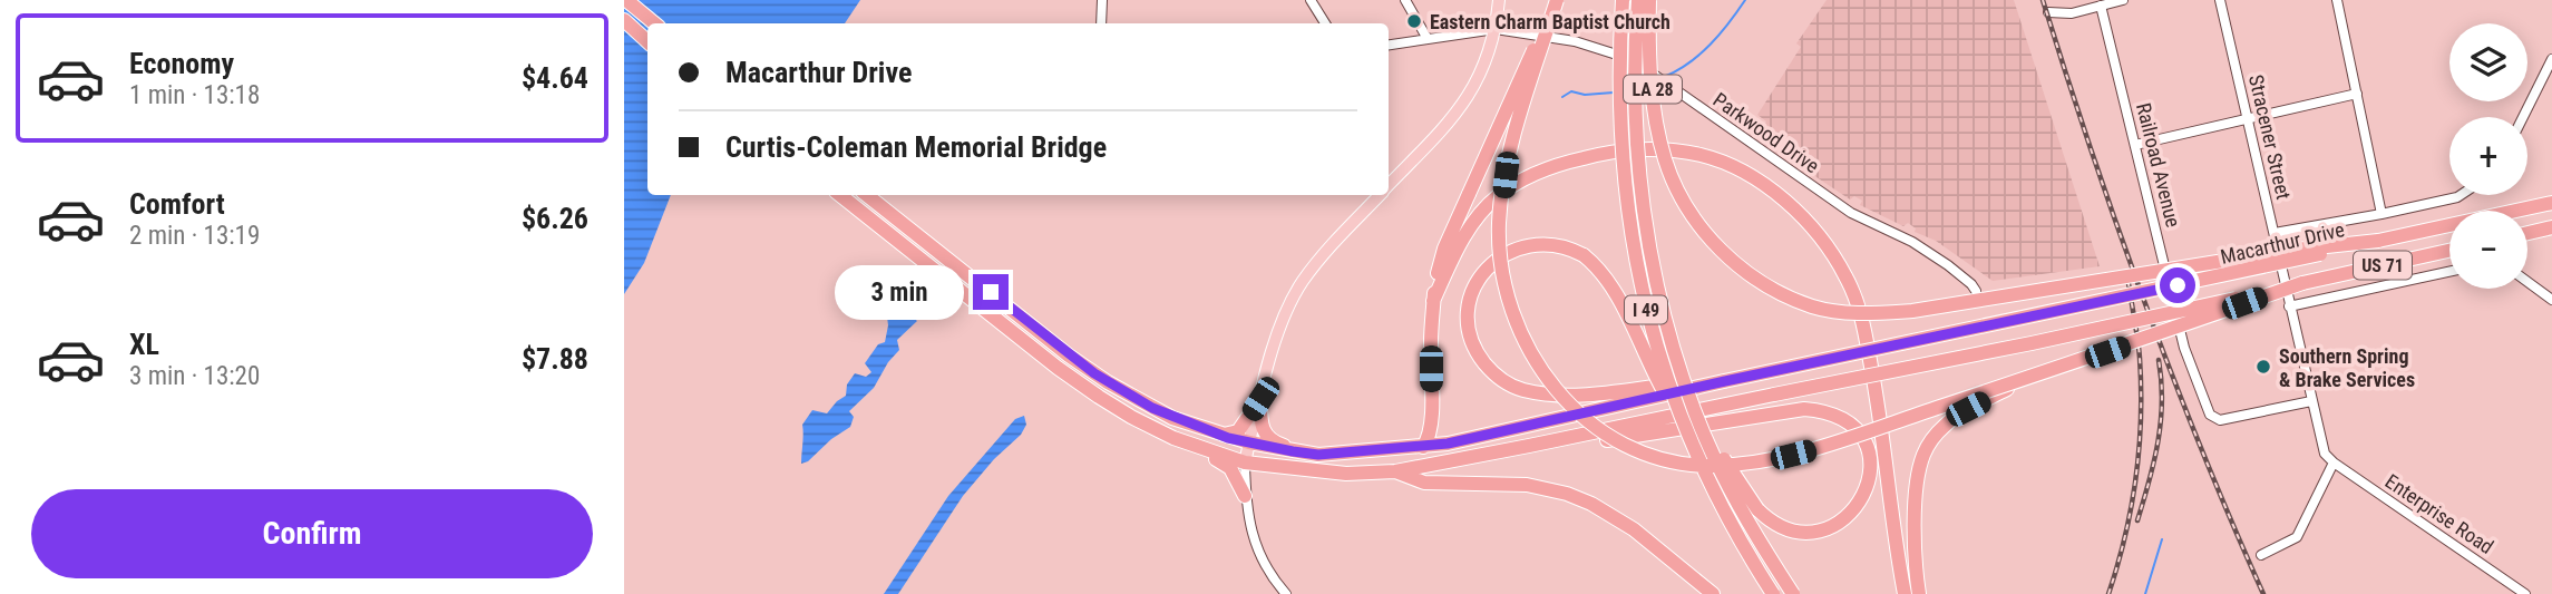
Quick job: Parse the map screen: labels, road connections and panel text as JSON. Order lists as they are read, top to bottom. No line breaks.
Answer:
{"streets":{"highway":["LA 28","Macarthur Drive","US 71","I 49"],"street":["Parkwood Drive","Stracener Street","Railroad Avenue","Enterprise Road"]},"crossings":[["LA 28","Macarthur Drive"],["Stracener Street","Railroad Avenue"],["Stracener Street","Enterprise Road"]],"places":["Eastern Charm Baptist Church","Southern Spring & Brake Services"],"page":{"list":[{"name":"Economy","note":"1 min · 13:18","value":"$4.64"},{"name":"Comfort","note":"2 min · 13:19","value":"$6.26"},{"name":"XL","note":"3 min · 13:20","value":"$7.88"}],"map_buttons":["+","−"],"banner":["Macarthur Drive","Curtis-Coleman Memorial Bridge"],"bubble":"3 min","buttons":"Confirm"}}
